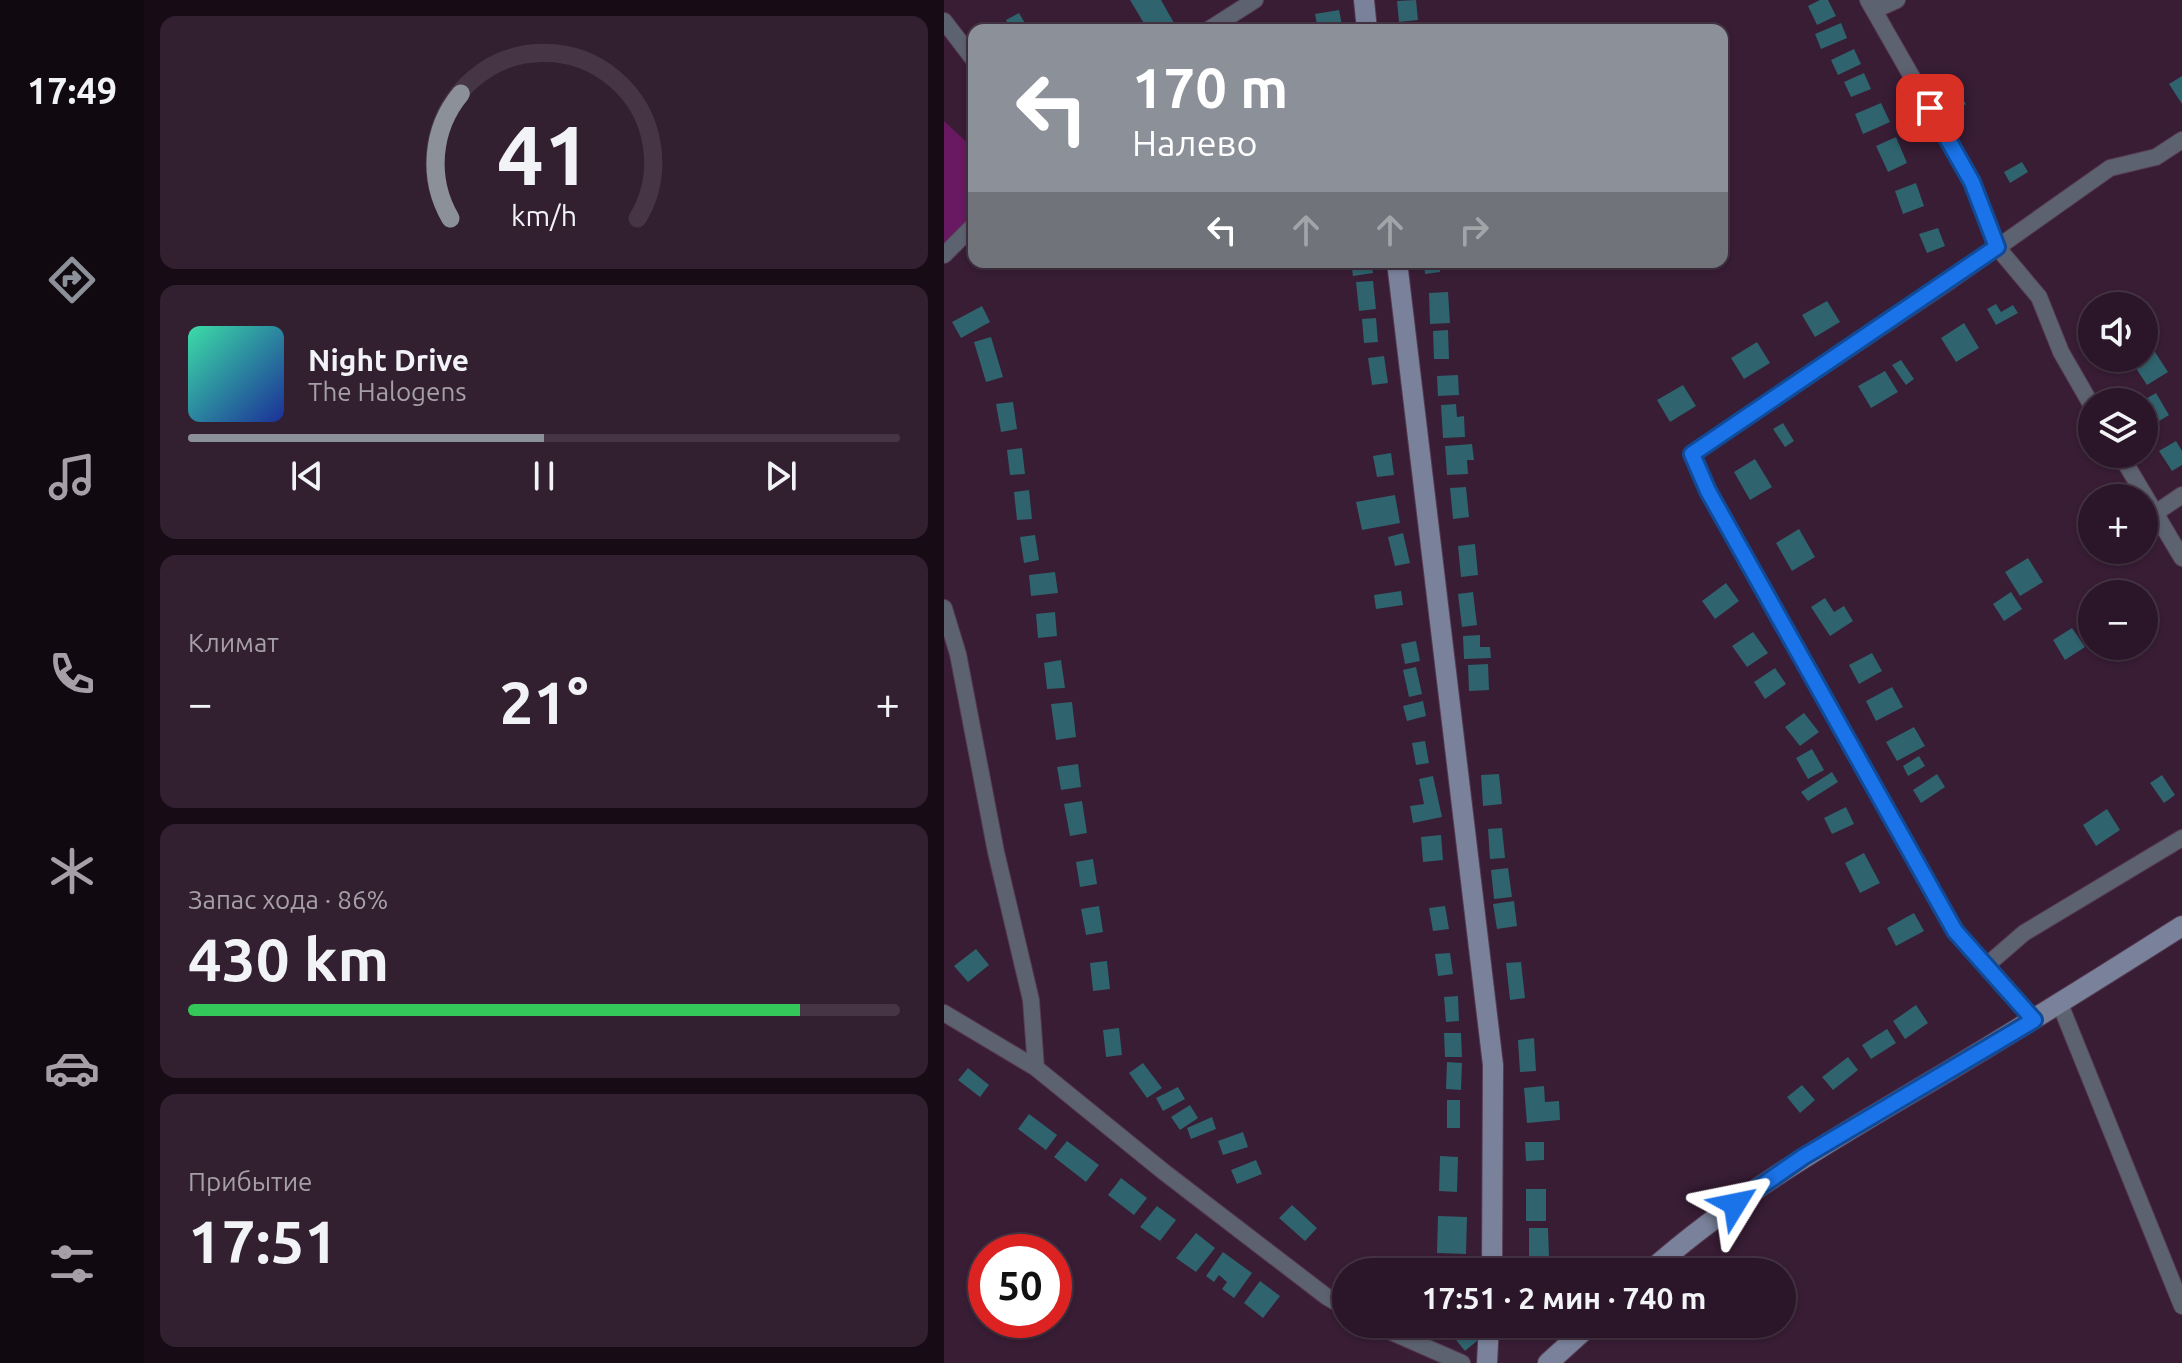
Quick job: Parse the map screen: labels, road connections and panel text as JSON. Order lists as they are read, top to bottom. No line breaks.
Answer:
{"page":{"tabs":"17:49","turn":["170 m","Налево"],"map_buttons":["+","−"],"song":["Night Drive","The Halogens"],"tile":["Климат",["Запас хода · 86%","430 km"],["Прибытие","17:51"]],"heat":["−","21°","+"],"limit":"50","trip":"17:51 · 2 мин · 740 m","gauge":["41","km/h"]}}
